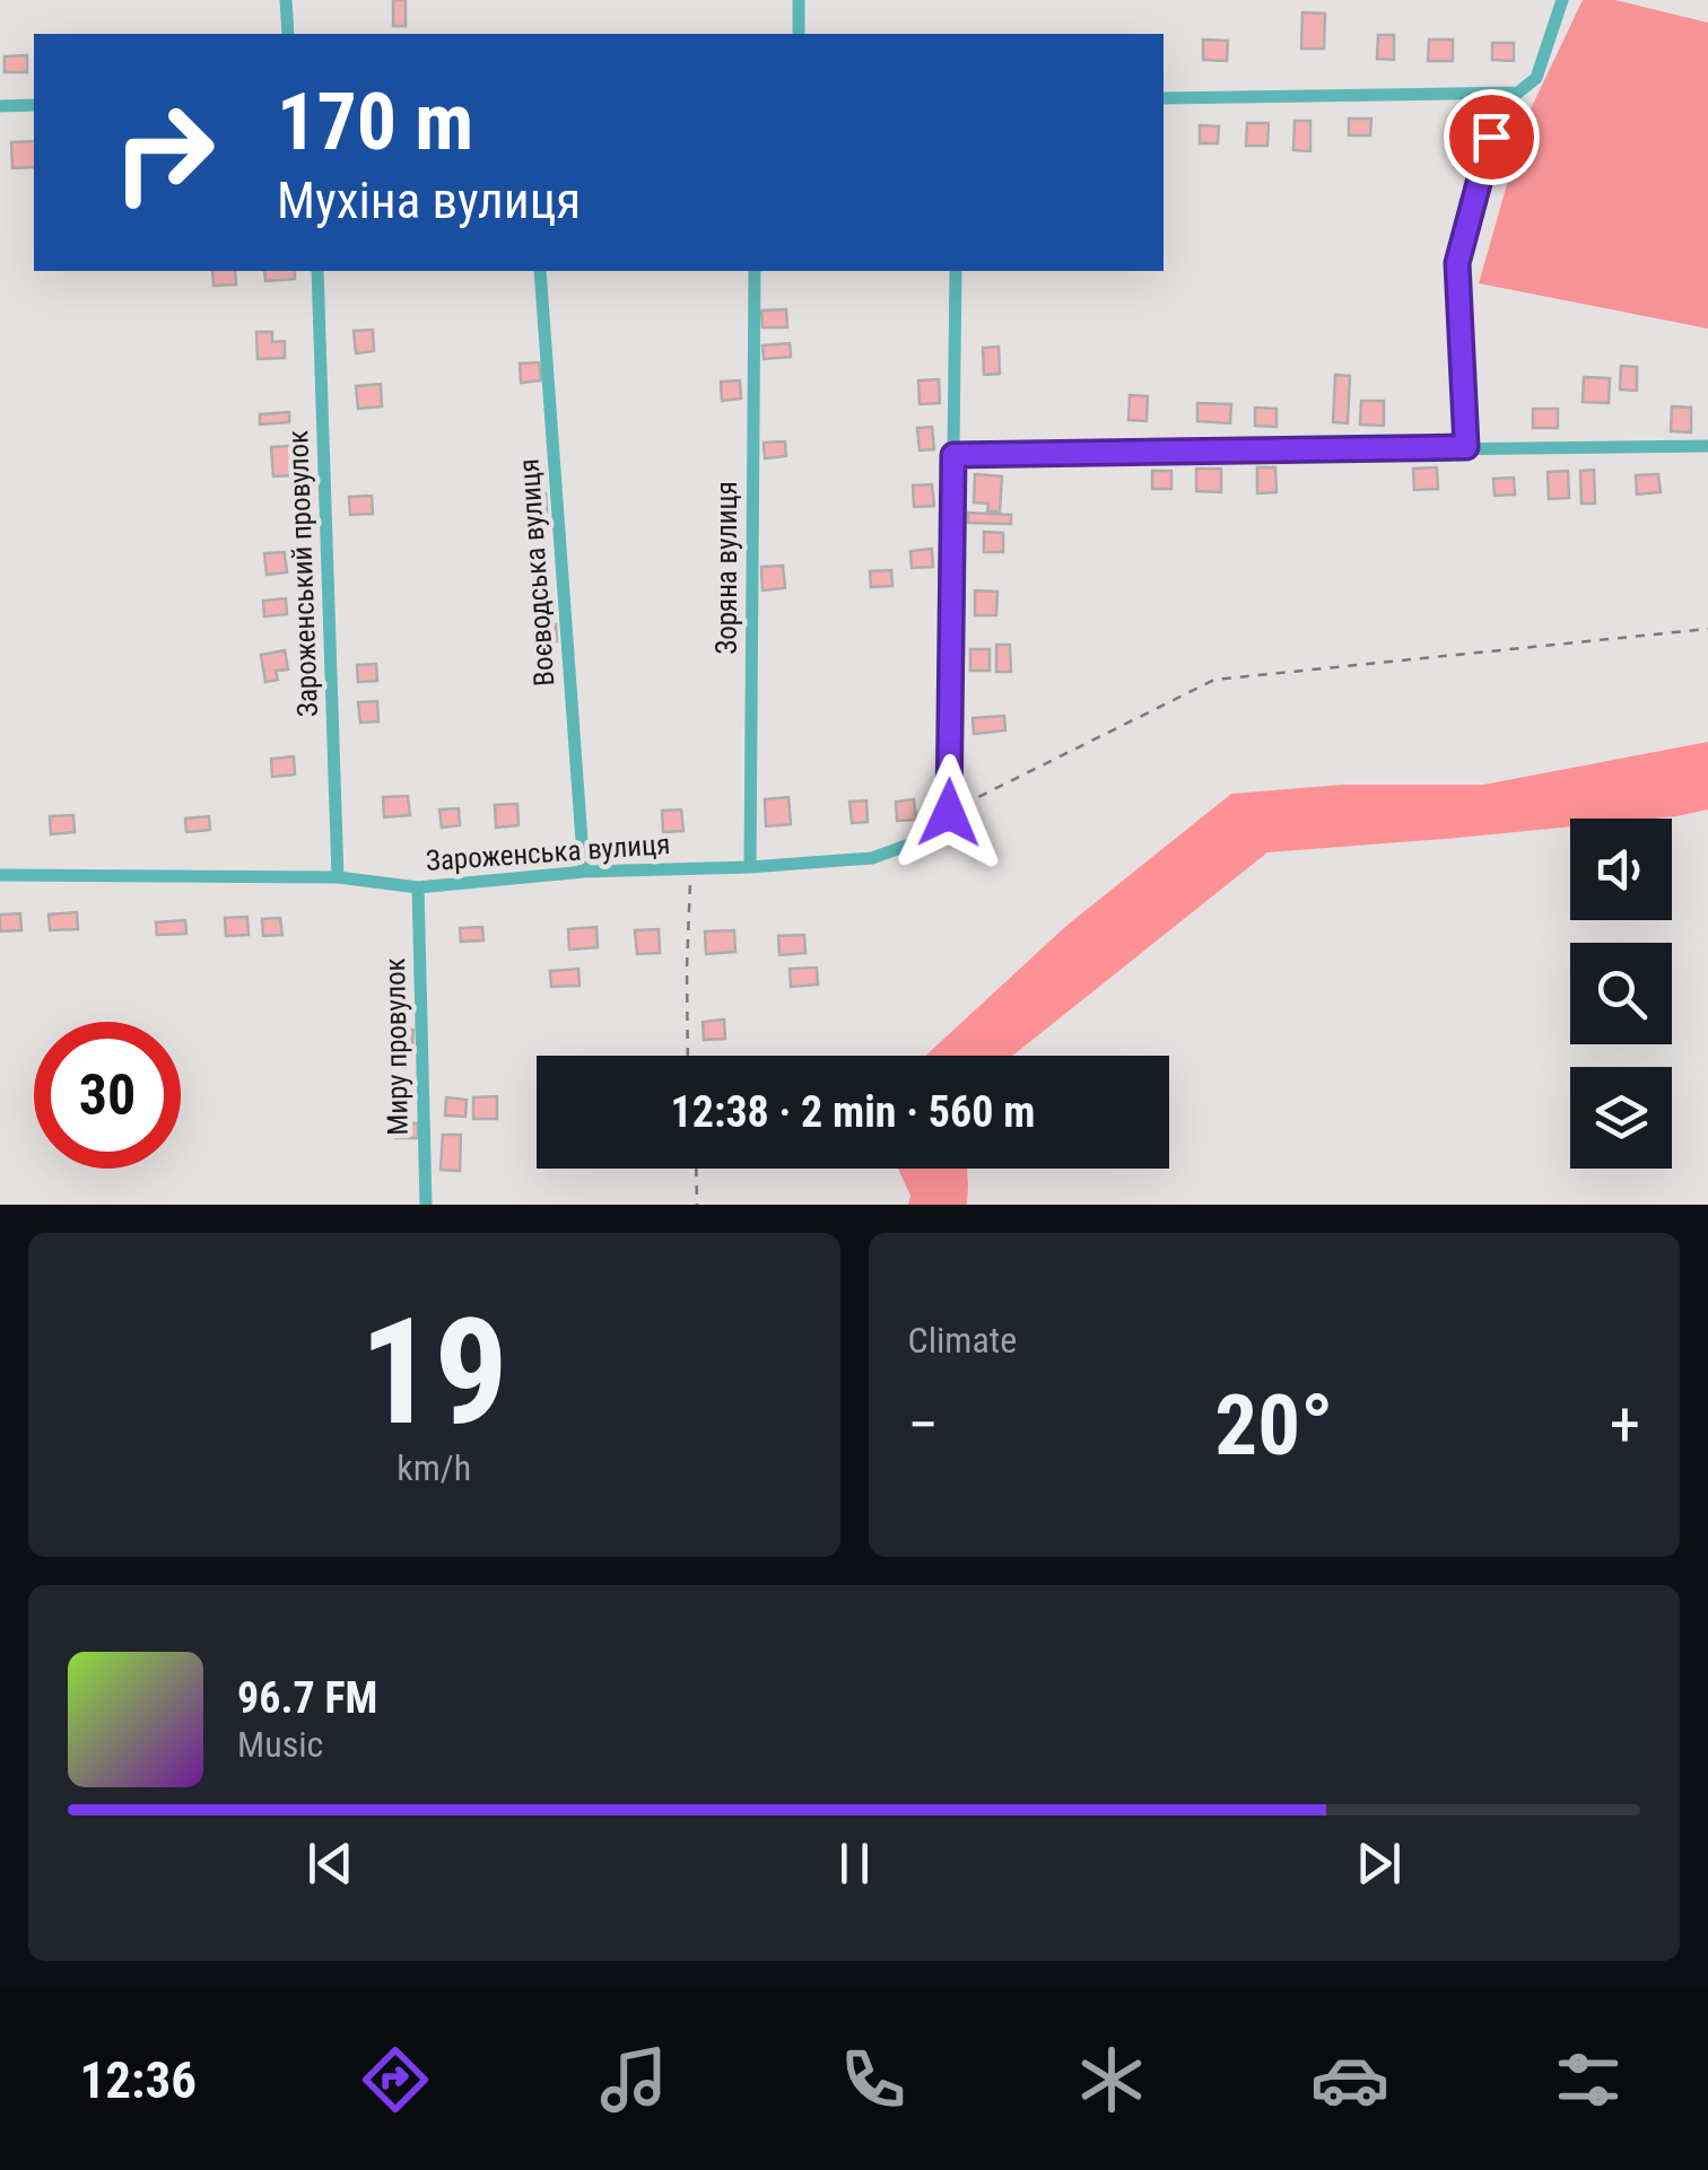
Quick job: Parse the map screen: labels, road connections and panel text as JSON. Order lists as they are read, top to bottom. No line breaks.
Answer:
{"streets":{"street":["Зоряна вулиця","Воєводська вулиця","Зароженський провулок","Зароженська вулиця","Миру провулок"]},"crossings":[["Зоряна вулиця","Зароженська вулиця"],["Воєводська вулиця","Зароженська вулиця"],["Зароженський провулок","Зароженська вулиця"],["Зароженська вулиця","Миру провулок"]],"page":{"turn":["170 m","Мухіна вулиця"],"limit":"30","trip":"12:38 · 2 min · 560 m","tile":[["19","km/h"],"Climate"],"heat":["−","20°","+"],"song":["96.7 FM","Music"],"tabs":"12:36"}}
